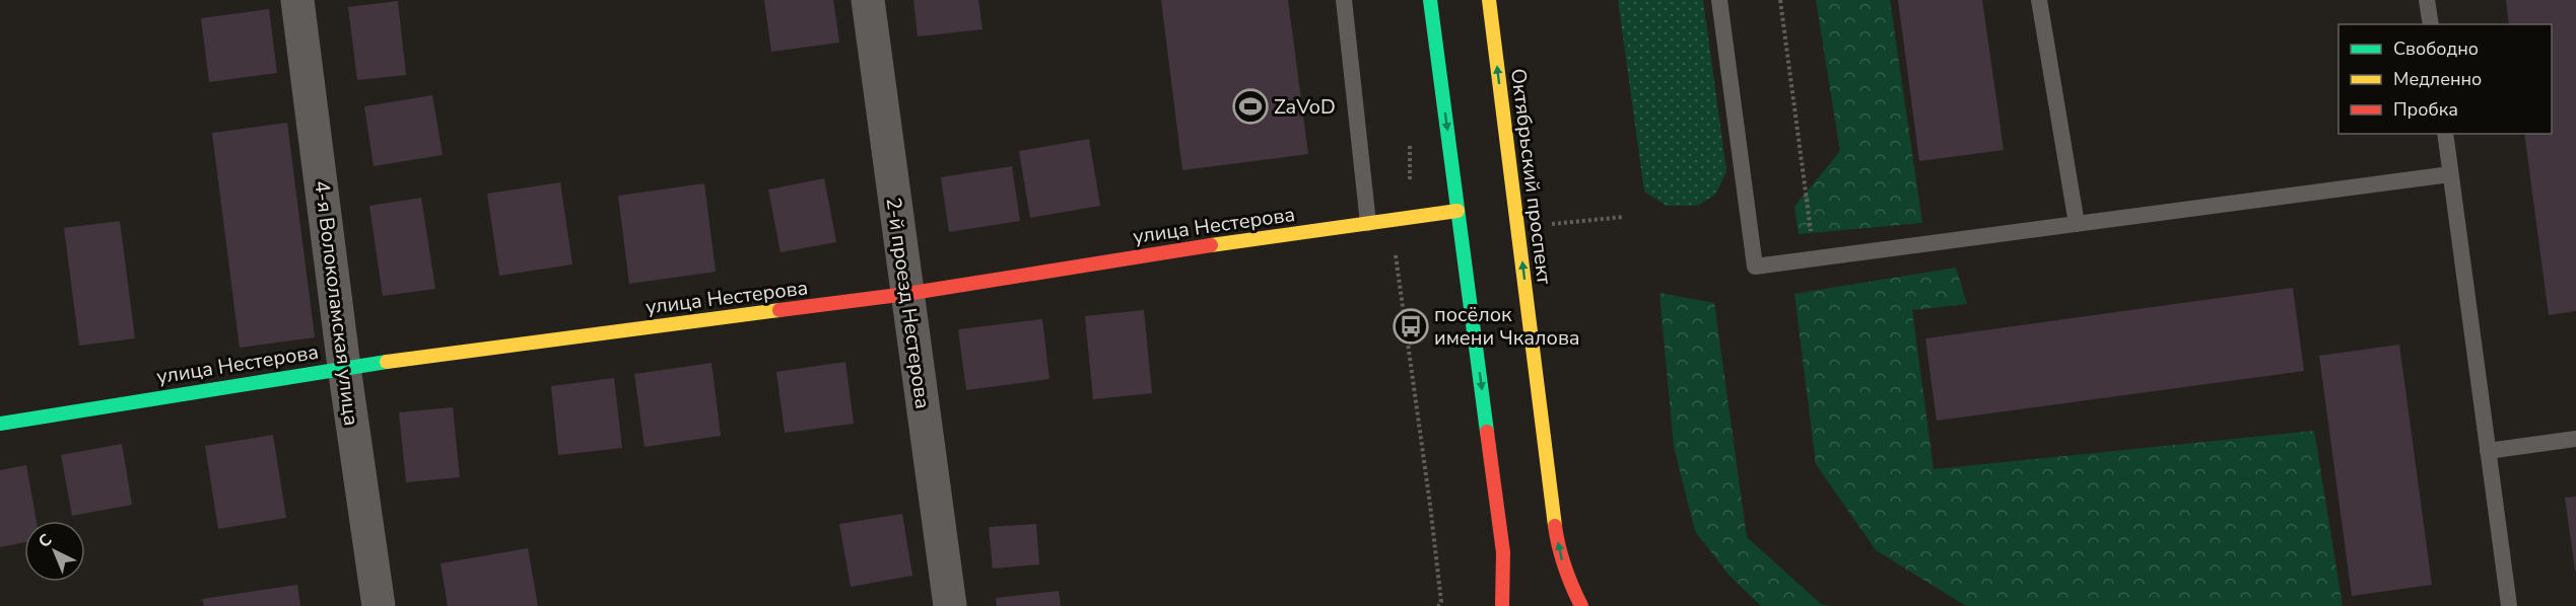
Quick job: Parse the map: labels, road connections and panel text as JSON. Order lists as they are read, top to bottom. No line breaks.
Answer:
{"streets":{"street":["Октябрьский проспект","улица Нестерова","4-я Волоколамская улица","2-й проезд Нестерова"]},"crossings":[["улица Нестерова","4-я Волоколамская улица"],["улица Нестерова","2-й проезд Нестерова"]],"places":{"sports":["ZaVoD"],"bus stop":["посёлок имени Чкалова"]},"legend":["Свободно","Медленно","Пробка"],"north":"top left"}
